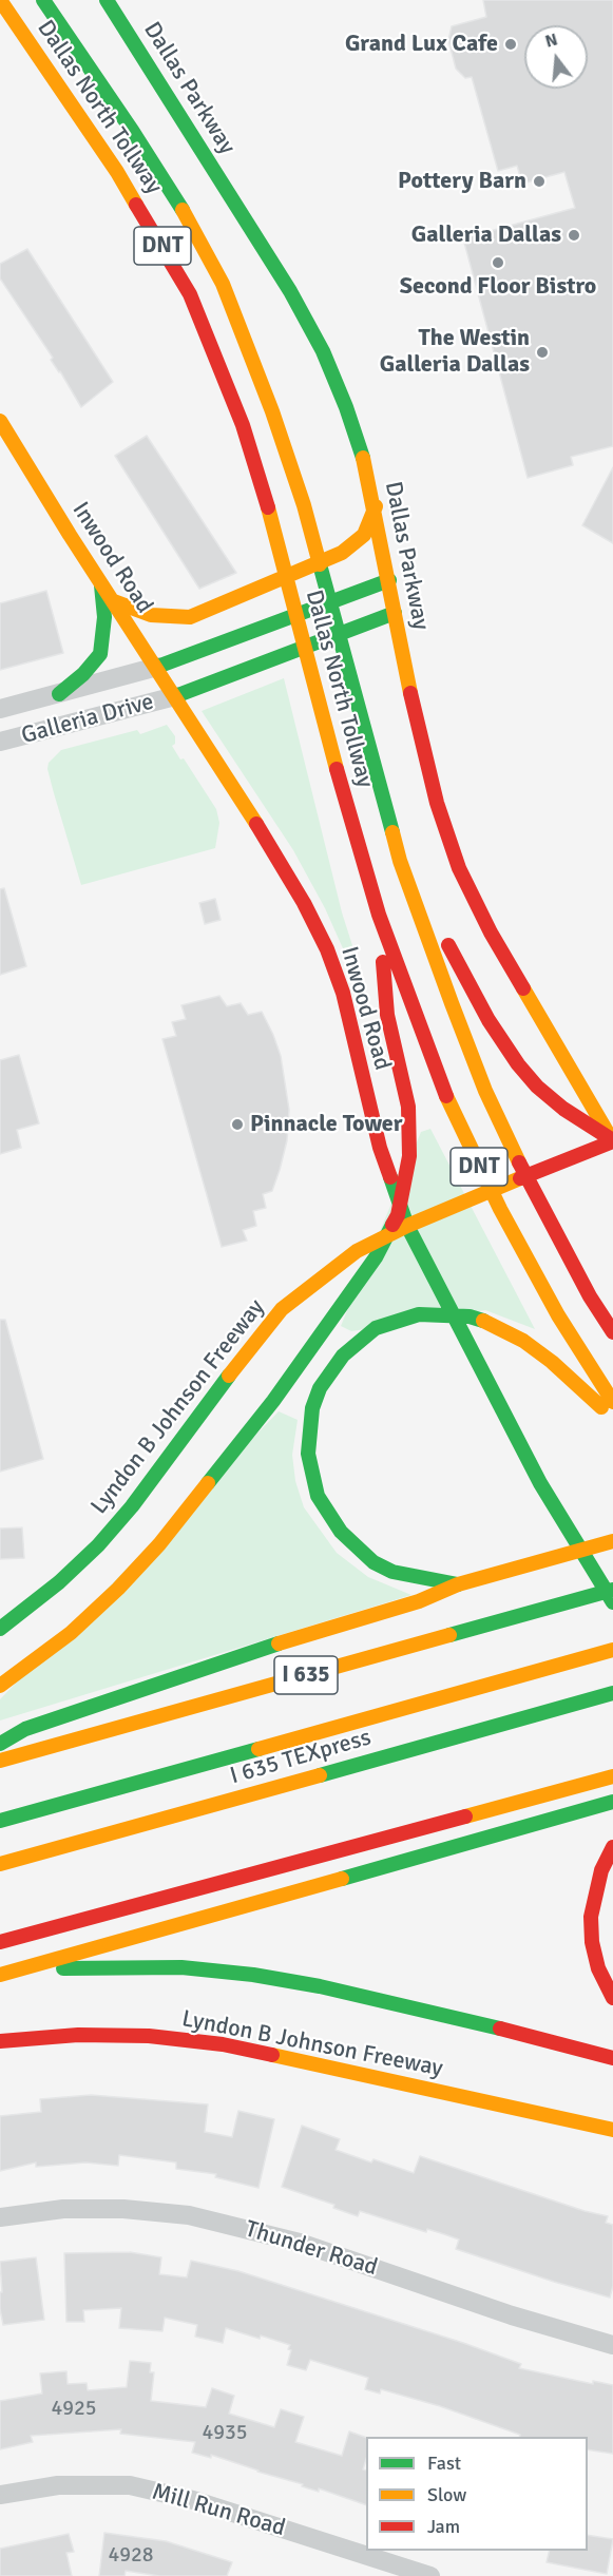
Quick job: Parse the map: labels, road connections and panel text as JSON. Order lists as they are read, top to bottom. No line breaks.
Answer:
{"streets":{"main road":["Dallas Parkway","Dallas North Tollway","DNT","Inwood Road","Lyndon B Johnson Freeway","I 635","I 635 TEXpress"],"street":["Galleria Drive","Thunder Road","Mill Run Road"]},"crossings":[["Dallas Parkway","Lyndon B Johnson Freeway"],["Inwood Road","Galleria Drive"],["Inwood Road","Lyndon B Johnson Freeway"]],"places":["Grand Lux Cafe","Pottery Barn","Galleria Dallas","Second Floor Bistro","The Westin Galleria Dallas","Pinnacle Tower"],"house_numbers":["4925","4935","4928"],"legend":["Fast","Slow","Jam"],"north":"top"}
